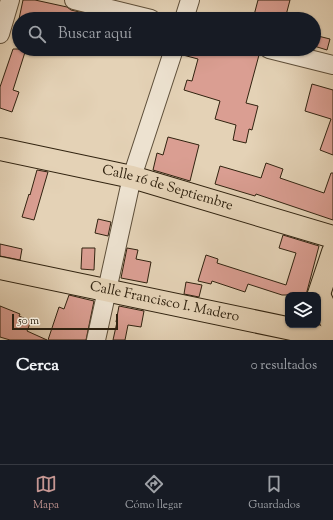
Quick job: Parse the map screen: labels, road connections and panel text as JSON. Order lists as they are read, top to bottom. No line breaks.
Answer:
{"streets":{"main road":["Calle 16 de Septiembre","Calle Francisco I. Madero"]},"scale_bar":"50 m","page":{"search":"Buscar aquí","scale":"50 m","heading":["Cerca","0 resultados"],"nav":["Mapa","Cómo llegar","Guardados"]}}
